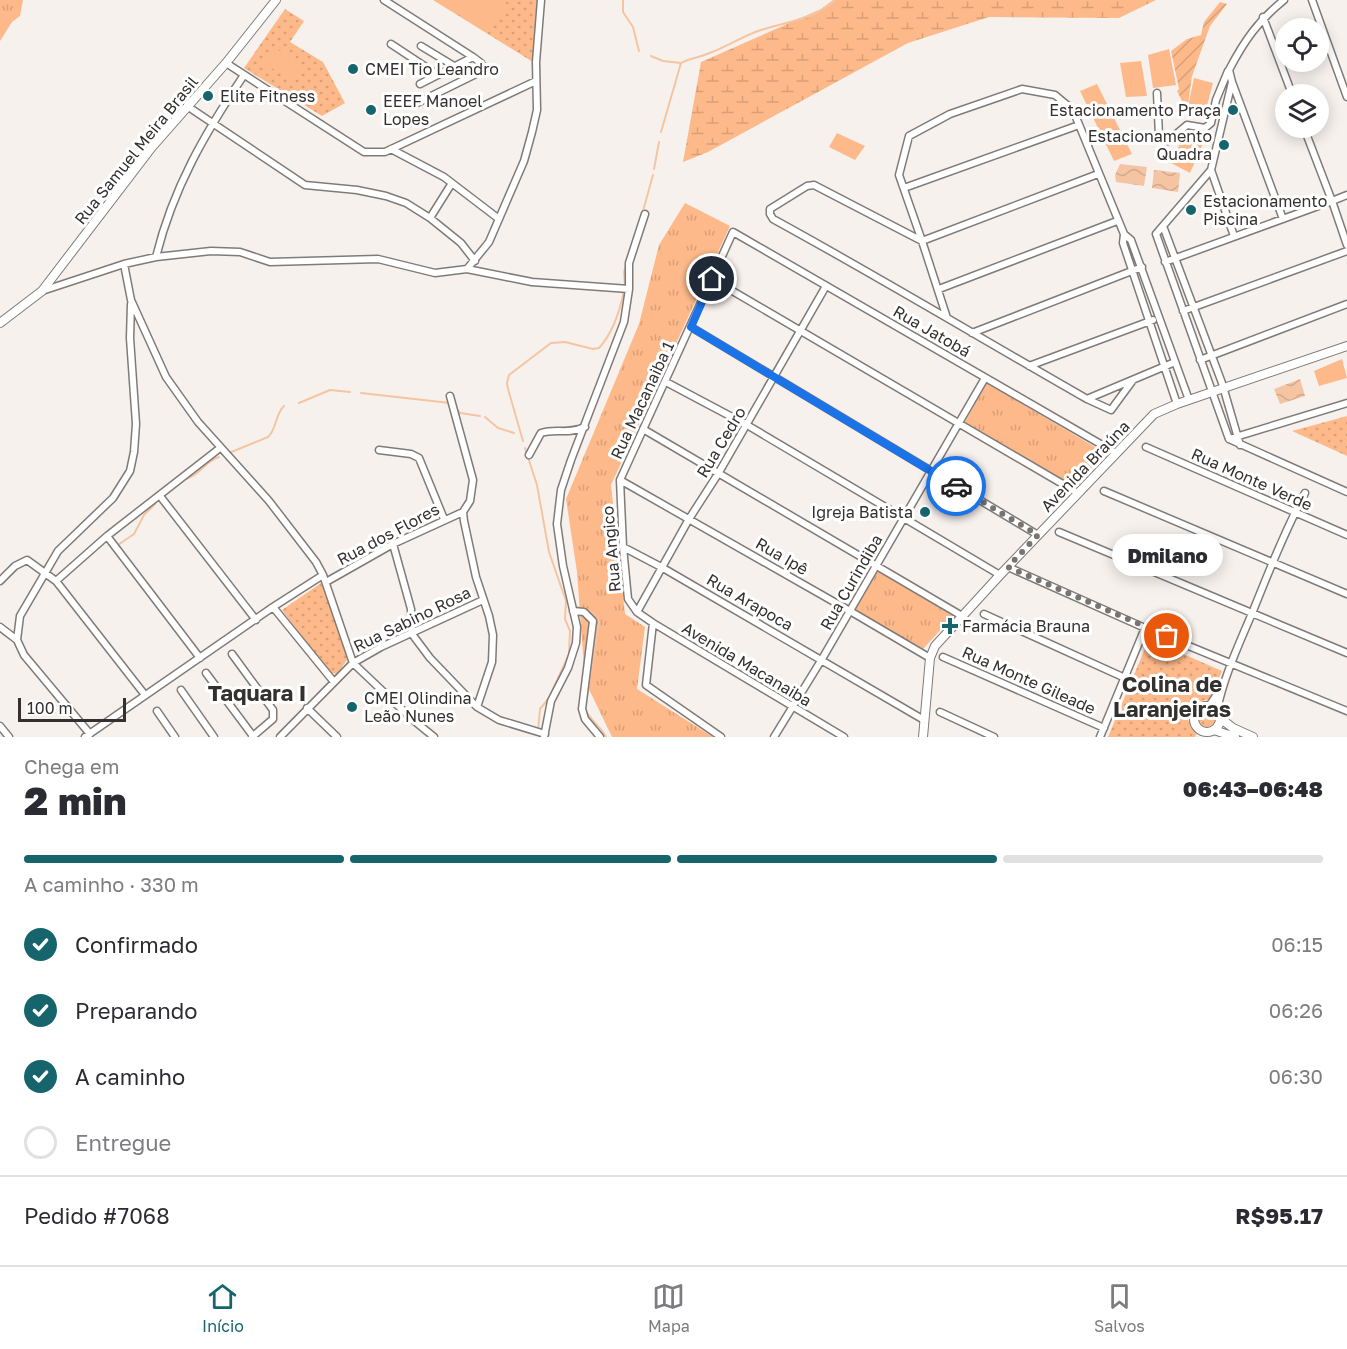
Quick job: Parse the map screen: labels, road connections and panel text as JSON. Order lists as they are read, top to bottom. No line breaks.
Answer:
{"streets":{"street":["Rua Samuel Meira Brasil","Rua Jatobá","Rua Macanaiba 1","Rua Cedro","Avenida Braúna","Rua Monte Verde","Rua dos Flores","Rua Angico","Rua Ipê","Rua Curindiba","Rua Arapoca","Rua Sabino Rosa","Avenida Macanaiba","Rua Monte Gileade"]},"crossings":[["Rua Jatobá","Rua Macanaiba 1"],["Rua Jatobá","Rua Cedro"],["Rua Jatobá","Avenida Braúna"],["Rua Jatobá","Rua Curindiba"],["Rua Macanaiba 1","Rua Angico"],["Rua Macanaiba 1","Rua Ipê"],["Rua Cedro","Rua Angico"],["Rua Cedro","Rua Ipê"],["Rua Cedro","Rua Arapoca"],["Rua Cedro","Avenida Macanaiba"],["Avenida Braúna","Rua Ipê"],["Avenida Braúna","Rua Arapoca"],["Rua Angico","Rua Ipê"],["Rua Angico","Rua Arapoca"],["Rua Angico","Avenida Macanaiba"],["Rua Ipê","Rua Curindiba"],["Rua Curindiba","Rua Arapoca"],["Rua Curindiba","Avenida Macanaiba"]],"districts":["Colina de Laranjeiras","Taquara I"],"places":{"other":["CMEI Tio Leandro","Elite Fitness","EEEF Manoel Lopes","Estacionamento Praça","Estacionamento Quadra","Estacionamento Piscina","Igreja Batista","Dmilano","CMEI Olindina Leão Nunes"],"health":["Farmácia Brauna"]},"scale_bar":"100 m","page":{"bubble":"Dmilano","scale":"100 m","heading":["2 min","Chega em","06:43–06:48"],"panel":["Pedido #7068","R$95.17"],"bar":"A caminho · 330 m","list":[["Confirmado","06:15"],["Preparando","06:26"],["A caminho","06:30"],"Entregue"],"tabs":["Início","Mapa","Salvos"]}}
